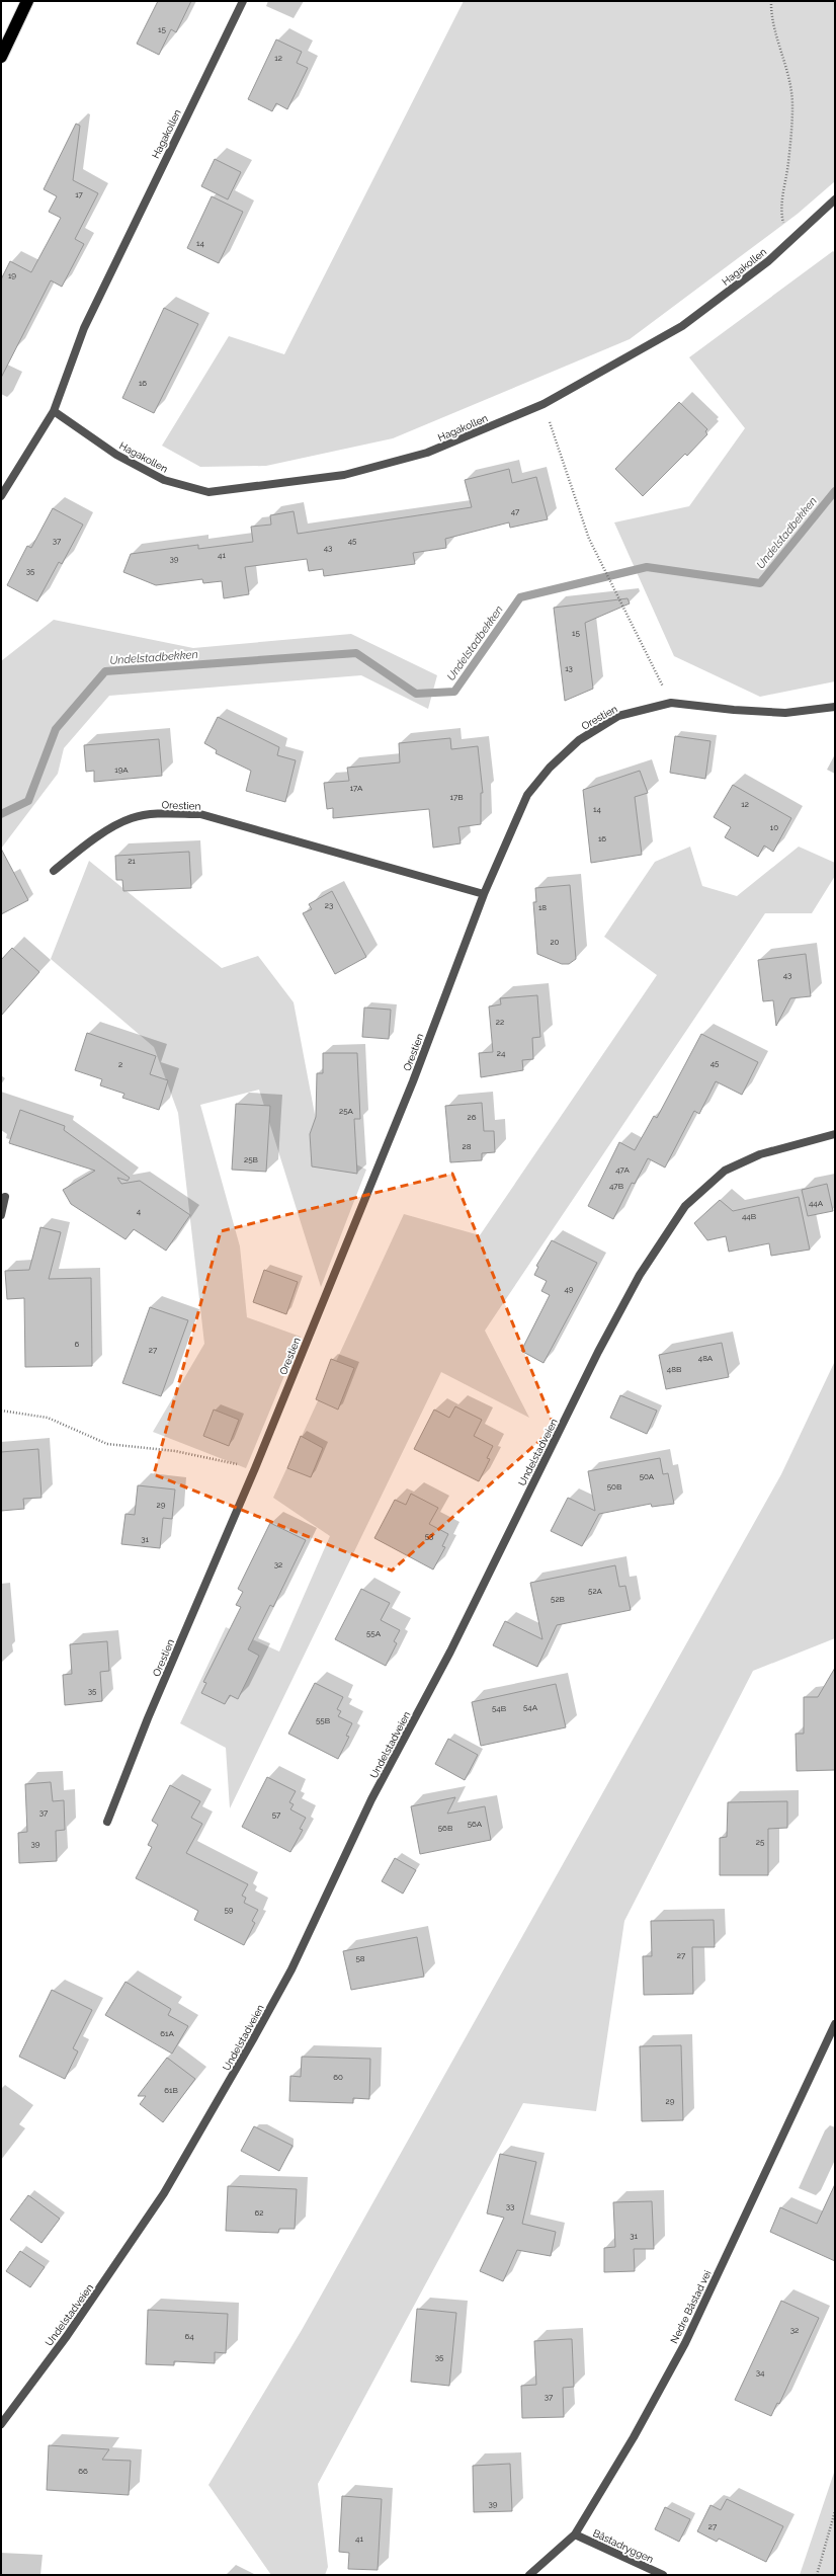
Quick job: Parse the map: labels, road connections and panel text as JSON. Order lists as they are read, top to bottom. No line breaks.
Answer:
{"streets":{"street":["Hagakollen","Orestien","Undelstadveien","Nedre Båstad vei","Båstadryggen"]},"crossings":[["Nedre Båstad vei","Båstadryggen"]],"water":["Undelstadbekken"],"house_numbers":["15","12","17","14","19","16","47","37","45","43","41","39","35","15","13","19A","17A","17B","12","14","10","16","21","23","18","20","43","22","24","45","2","25A","26","28","25B","47A","47B","44A","4","44B","49","6","27","48A","48B","50A","50B","29","53","31","32","52A","52B","55A","35","54A","54B","55B","37","57","56A","56B","25","39","59","27","58","61A","60","61B","29","33","62","31","32","64","35","34","37","66","39","27","41"]}
